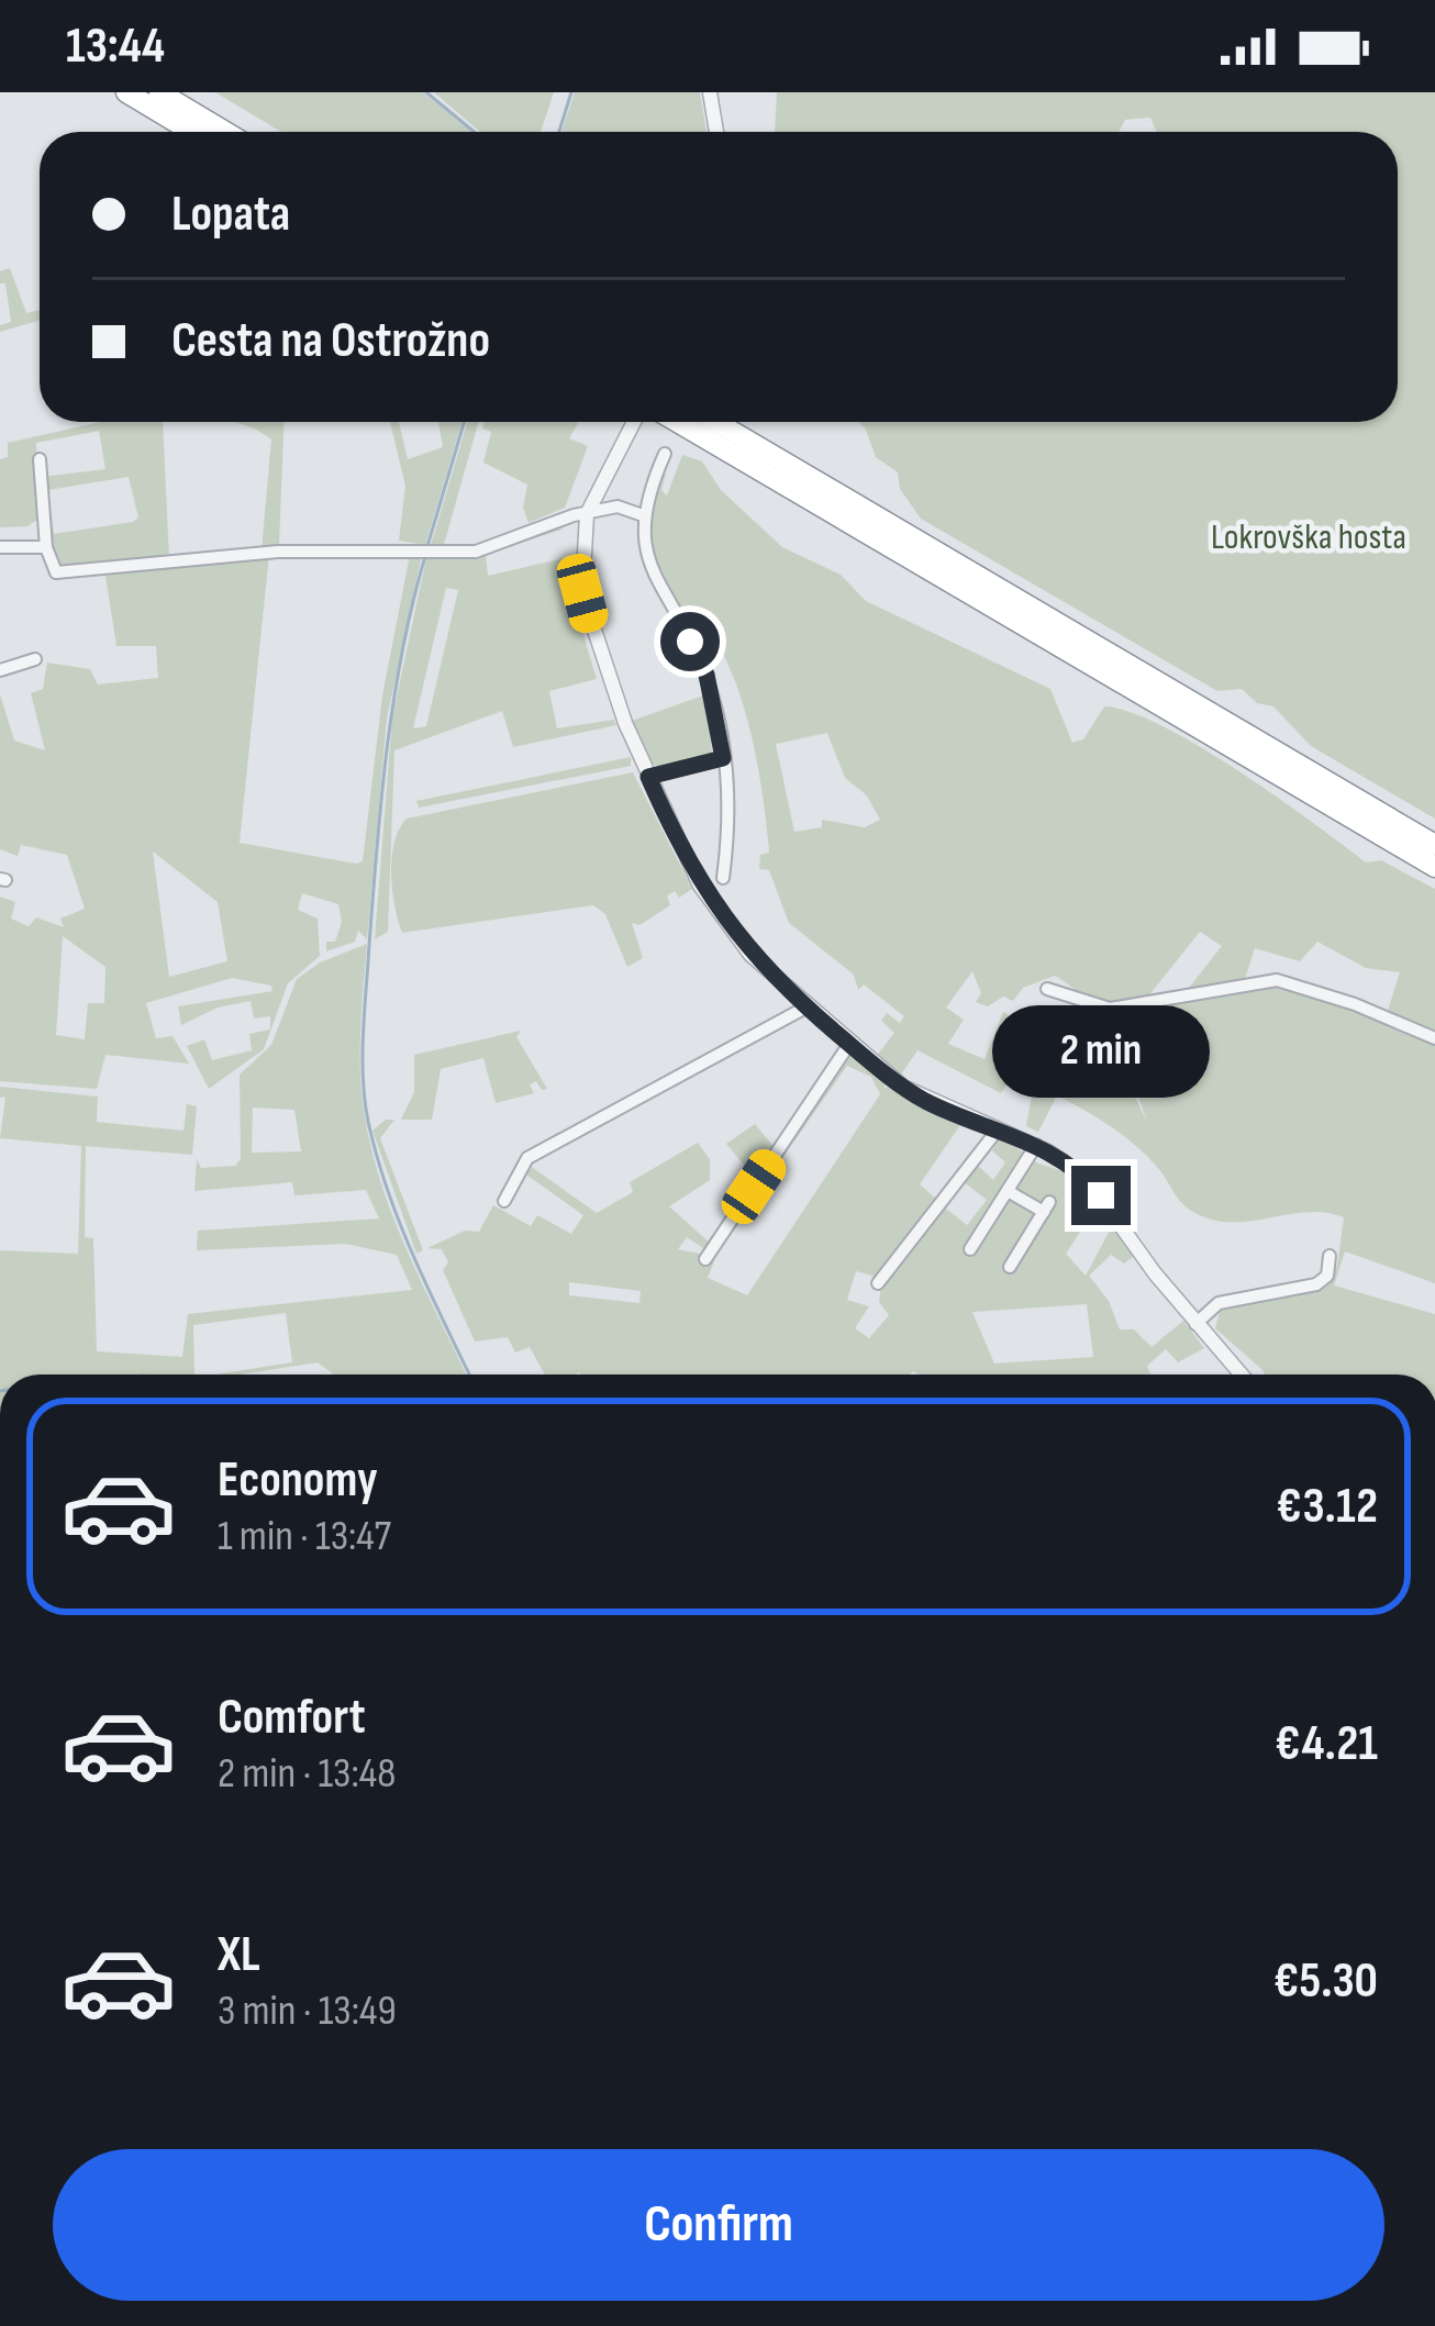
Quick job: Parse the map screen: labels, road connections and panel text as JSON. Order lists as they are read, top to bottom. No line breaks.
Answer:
{"parks":["Lokrovška hosta"],"page":{"status":"13:44","banner":["Lopata","Cesta na Ostrožno"],"bubble":"2 min","list":[{"name":"Economy","note":"1 min · 13:47","value":"€3.12"},{"name":"Comfort","note":"2 min · 13:48","value":"€4.21"},{"name":"XL","note":"3 min · 13:49","value":"€5.30"}],"buttons":"Confirm"}}
